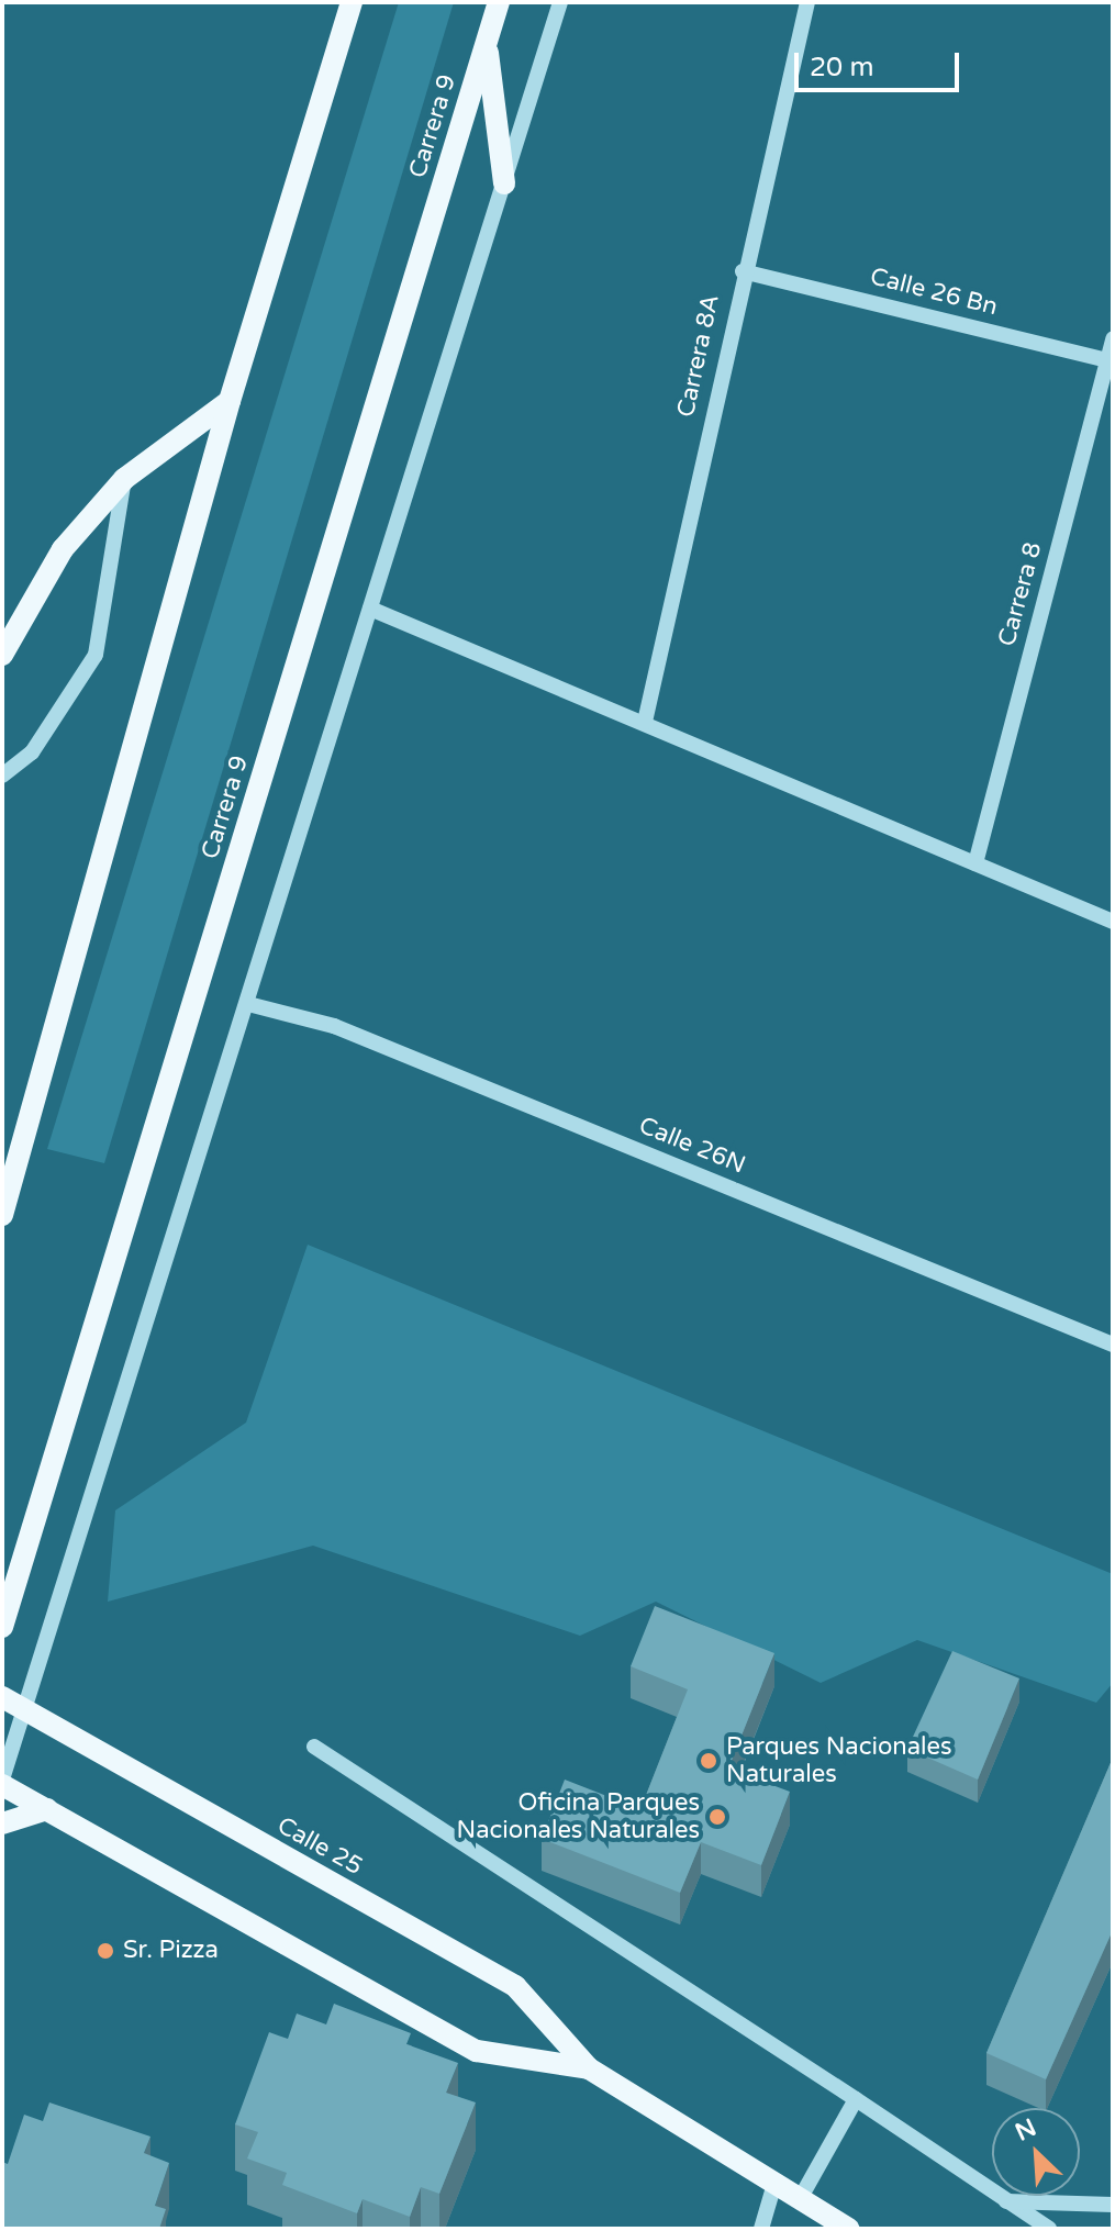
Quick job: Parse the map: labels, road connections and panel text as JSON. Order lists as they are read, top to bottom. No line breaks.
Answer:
{"streets":{"main road":["Carrera 9","Calle 25"],"street":["Calle 26 Bn","Carrera 8A","Carrera 8","Calle 26N"]},"crossings":[["Calle 26 Bn","Carrera 8A"],["Calle 26 Bn","Carrera 8"]],"places":["Parques Nacionales Naturales","Oficina Parques Nacionales Naturales","Sr. Pizza"],"scale_bar":"20 m","north":"top left"}
